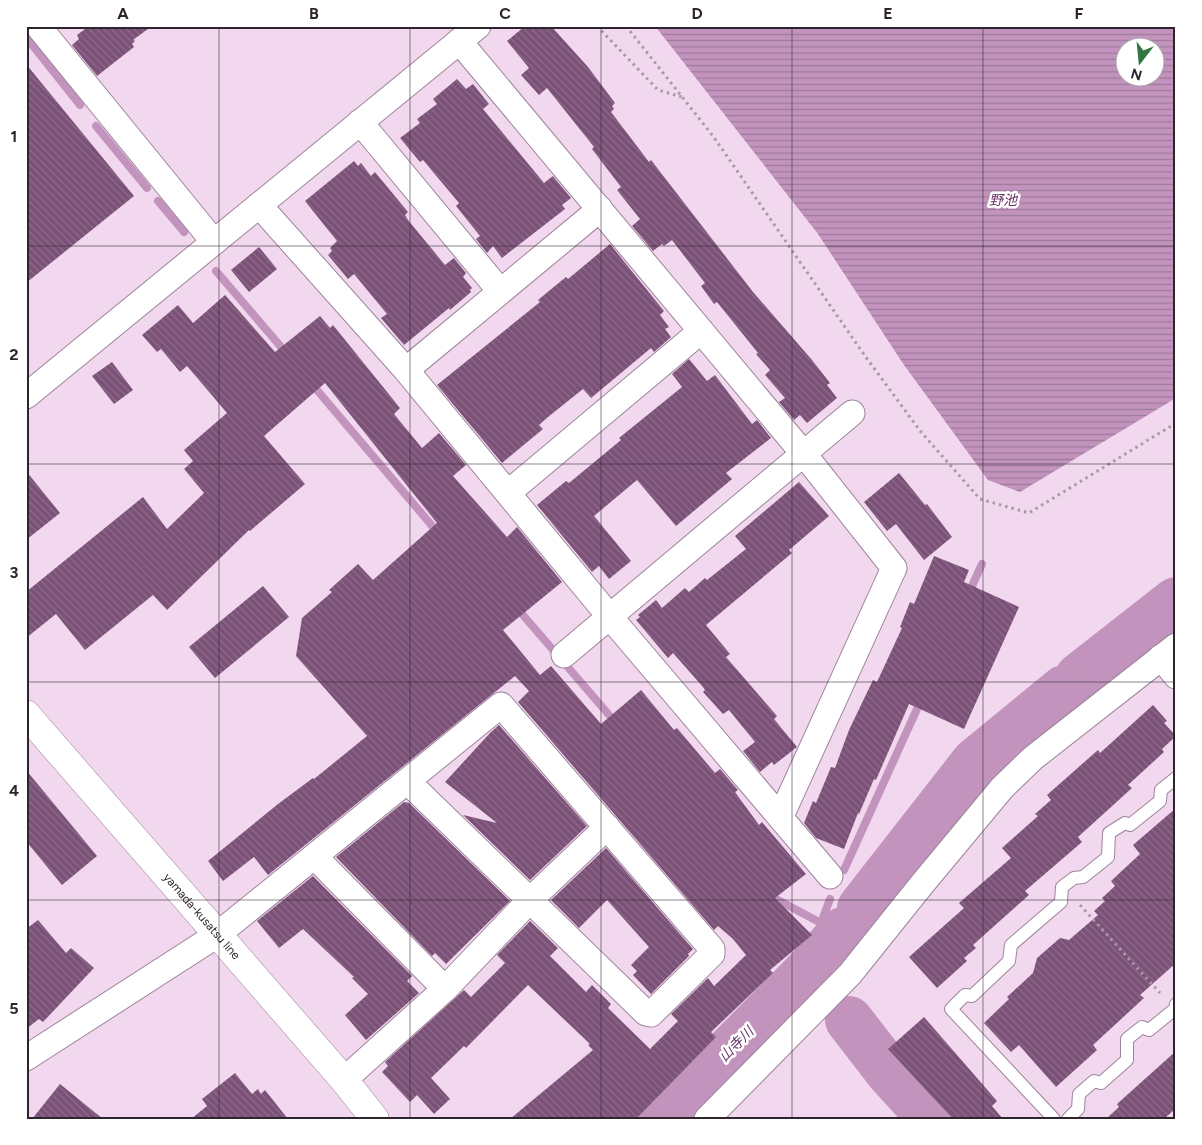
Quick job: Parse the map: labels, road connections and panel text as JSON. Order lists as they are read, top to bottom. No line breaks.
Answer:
{"streets":{"main road":["yamada-kusatsu line"]},"water":["野池","山寺川"],"north":"bottom","grid":{"columns":["A","B","C","D","E","F"],"rows":["1","2","3","4","5"]}}
